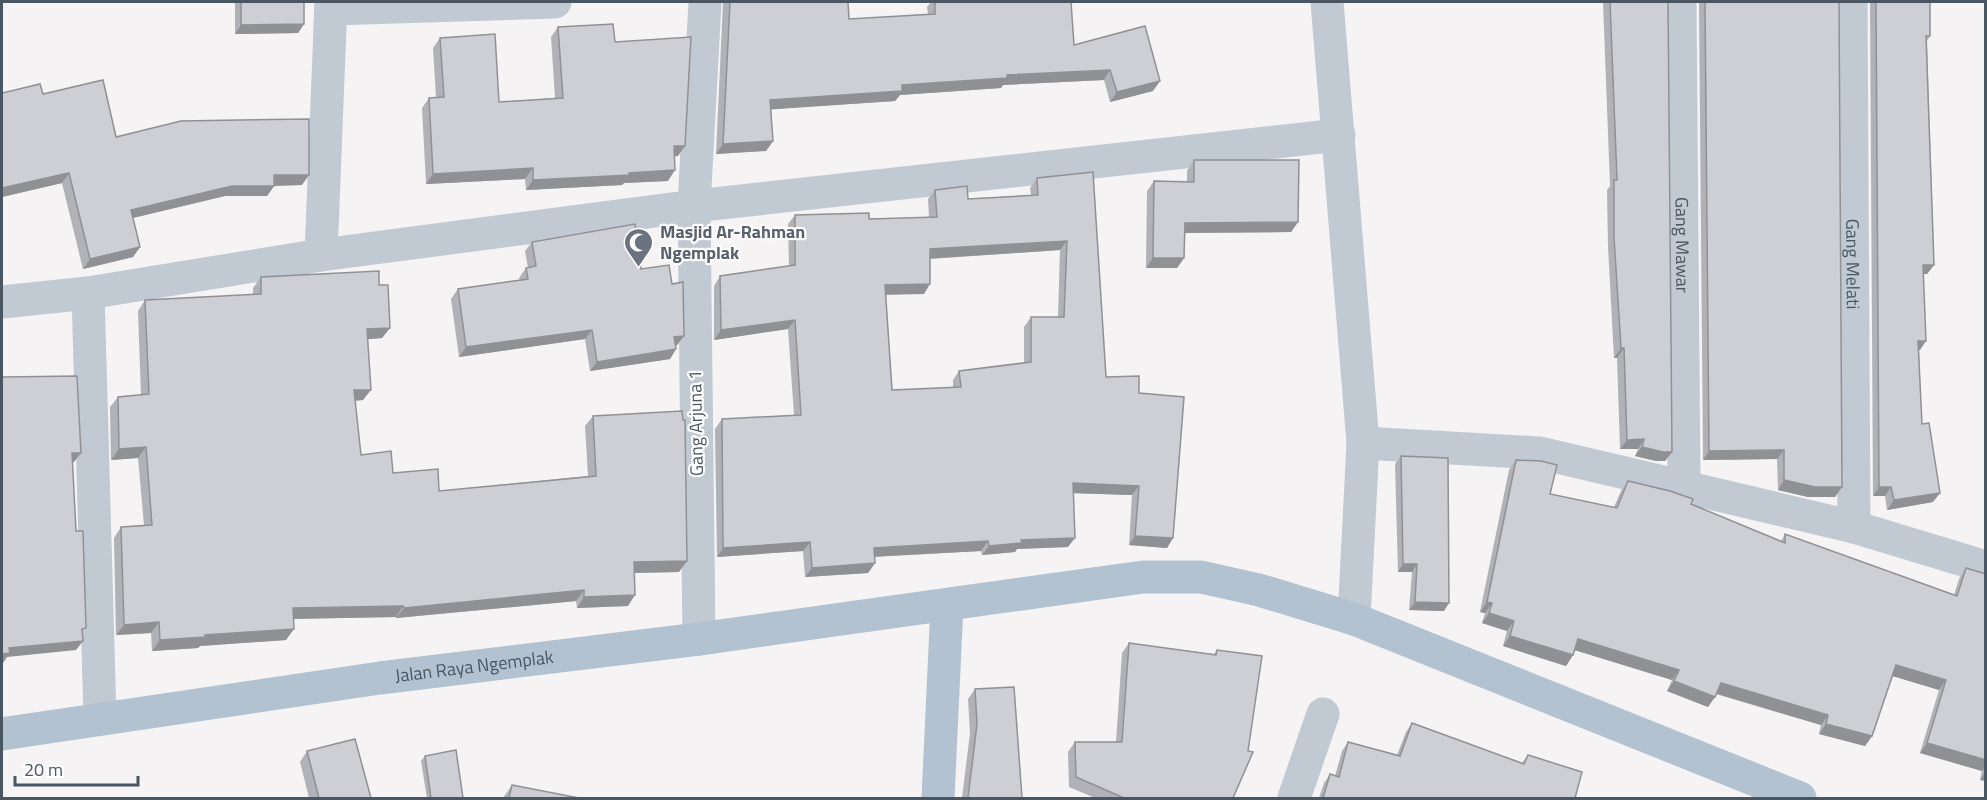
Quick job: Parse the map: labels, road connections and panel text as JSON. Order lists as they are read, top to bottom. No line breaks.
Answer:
{"streets":{"main road":["Jalan Raya Ngemplak"],"street":["Gang Mawar","Gang Melati","Gang Arjuna 1"]},"crossings":[["Gang Arjuna 1","Jalan Raya Ngemplak"]],"places":{"mosque":["Masjid Ar-Rahman Ngemplak"]},"scale_bar":"20 m"}
